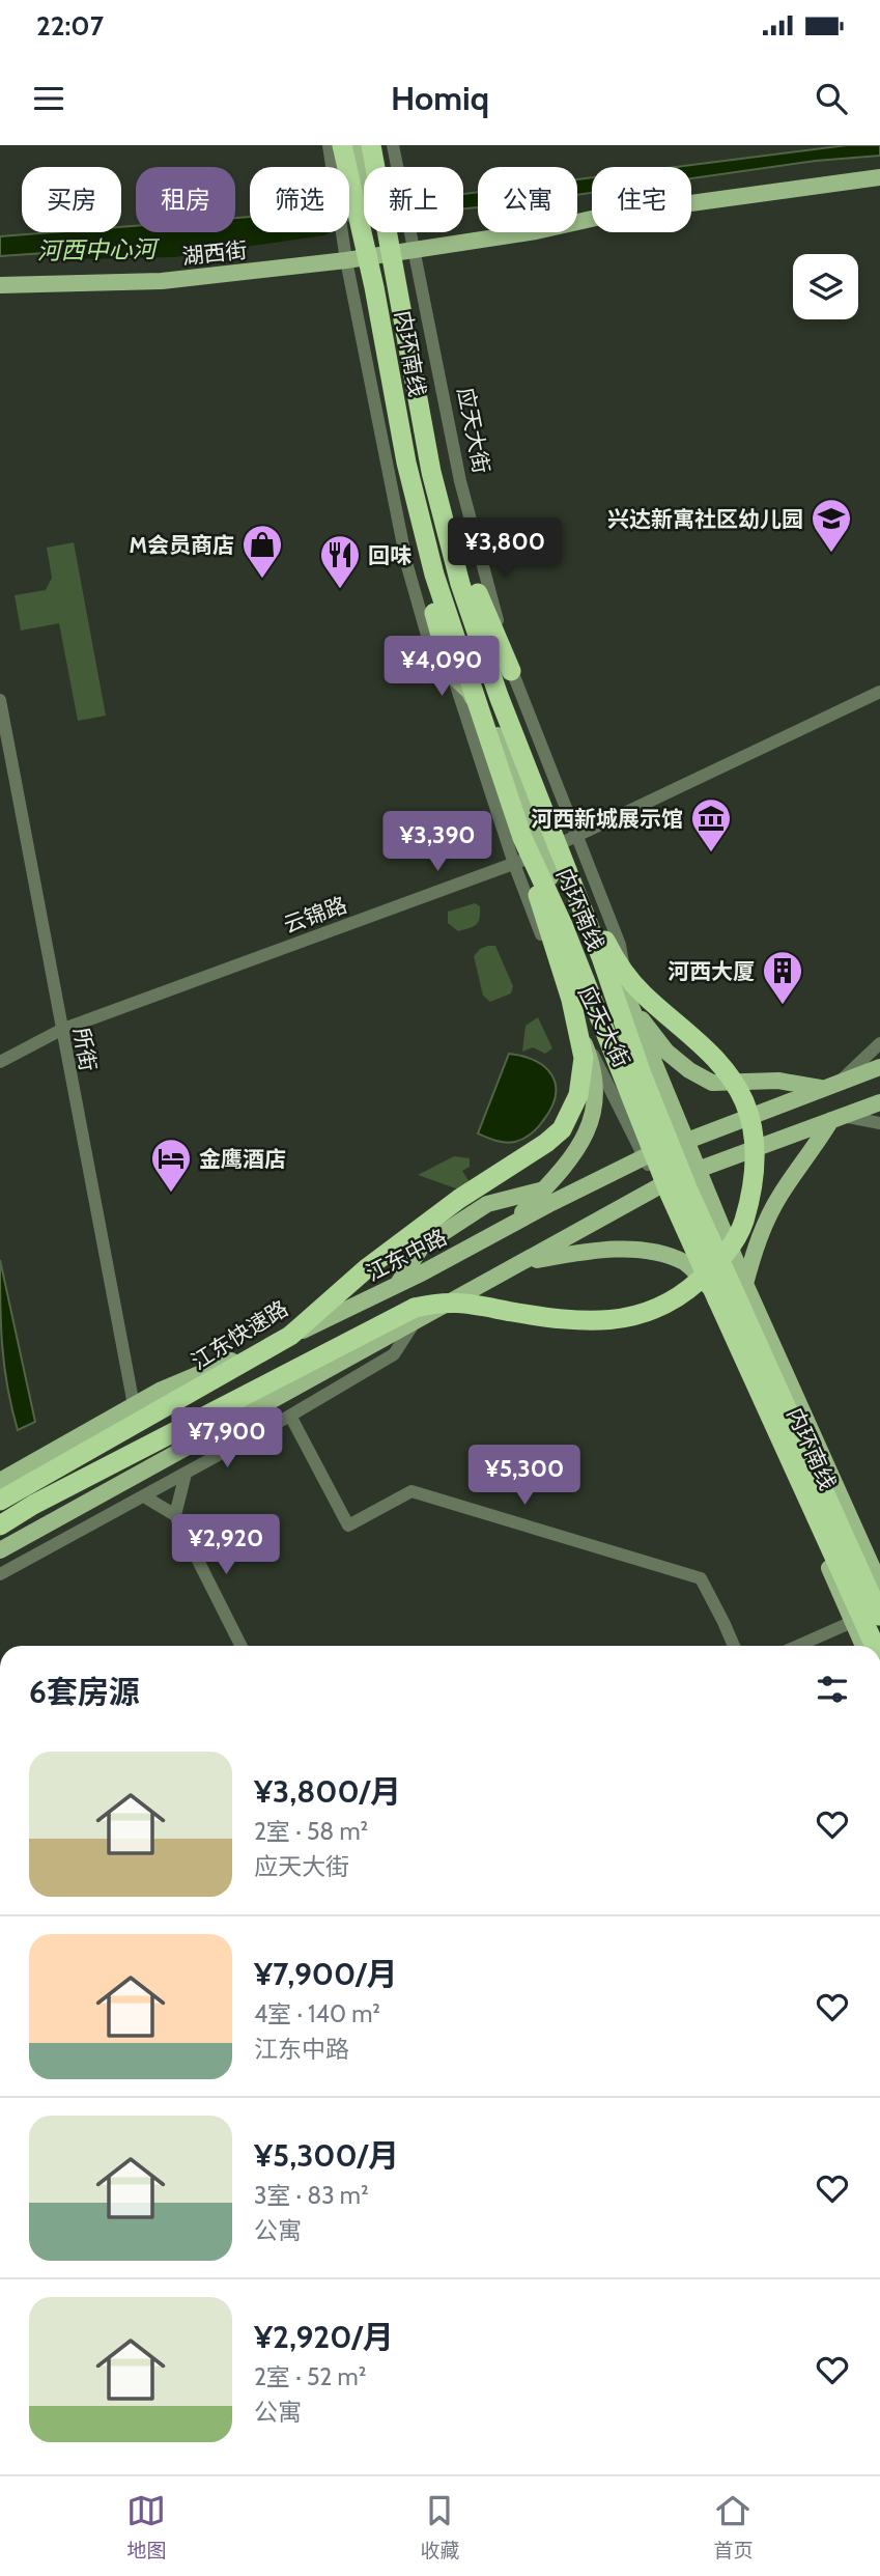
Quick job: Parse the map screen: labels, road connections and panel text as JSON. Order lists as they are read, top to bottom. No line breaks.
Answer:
{"streets":{"highway":["内环南线","江东快速路"],"main road":["湖西街","应天大街","江东中路"],"street":["云锦路","所街"]},"crossings":[["湖西街","应天大街"],["内环南线","应天大街"],["内环南线","云锦路"],["内环南线","江东快速路"],["应天大街","云锦路"],["应天大街","江东中路"],["云锦路","所街"],["所街","江东中路"]],"water":["河西中心河"],"places":{"school or university":["兴达新寓社区幼儿园"],"shop":["M会员商店"],"restaurant":["回味"],"museum":["河西新城展示馆"],"building":["河西大厦"],"hotel":["金鹰酒店"]},"page":{"status":"22:07","header":"Homiq","chip":["买房","租房","筛选","新上","公寓","住宅"],"price":["¥3,800","¥4,090","¥3,390","¥7,900","¥5,300","¥2,920"],"heading":"6套房源","list":[{"name":"¥3,800/月","note":"2室 · 58 m² · 应天大街"},{"name":"¥7,900/月","note":"4室 · 140 m² · 江东中路"},{"name":"¥5,300/月","note":"3室 · 83 m² · 公寓"},{"name":"¥2,920/月","note":"2室 · 52 m² · 公寓"}],"tabs":["地图","收藏","首页"]}}
